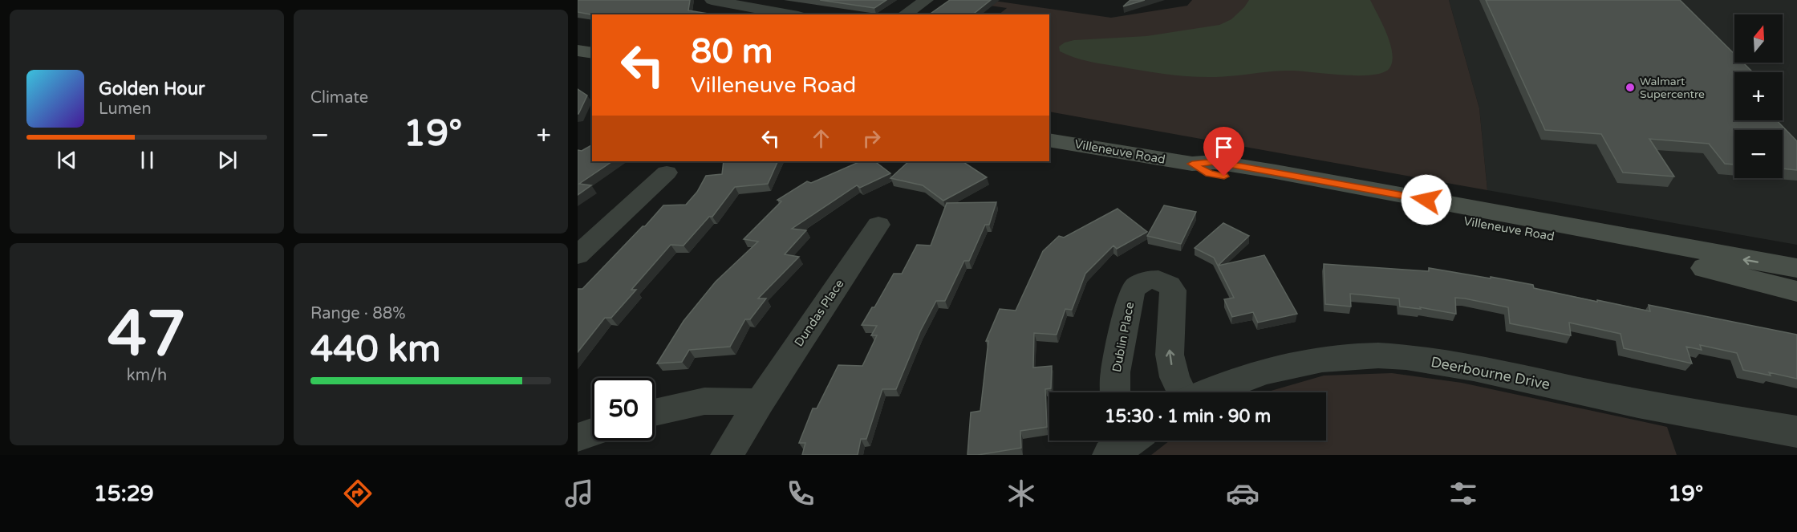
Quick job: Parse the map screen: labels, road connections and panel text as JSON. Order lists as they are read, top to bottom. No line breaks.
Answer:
{"streets":{"main road":["Villeneuve Road"],"street":["Dundas Place","Dublin Place","Deerbourne Drive"]},"places":["Walmart Supercentre"],"north":"top","page":{"tile":["Climate",["47","km/h"],["Range · 88%","440 km"]],"map_buttons":["+","−"],"turn":["80 m","Villeneuve Road"],"song":["Golden Hour","Lumen"],"heat":["−","19°","+"],"limit":"50","trip":"15:30 · 1 min · 90 m","tabs":["15:29","19°"]}}
